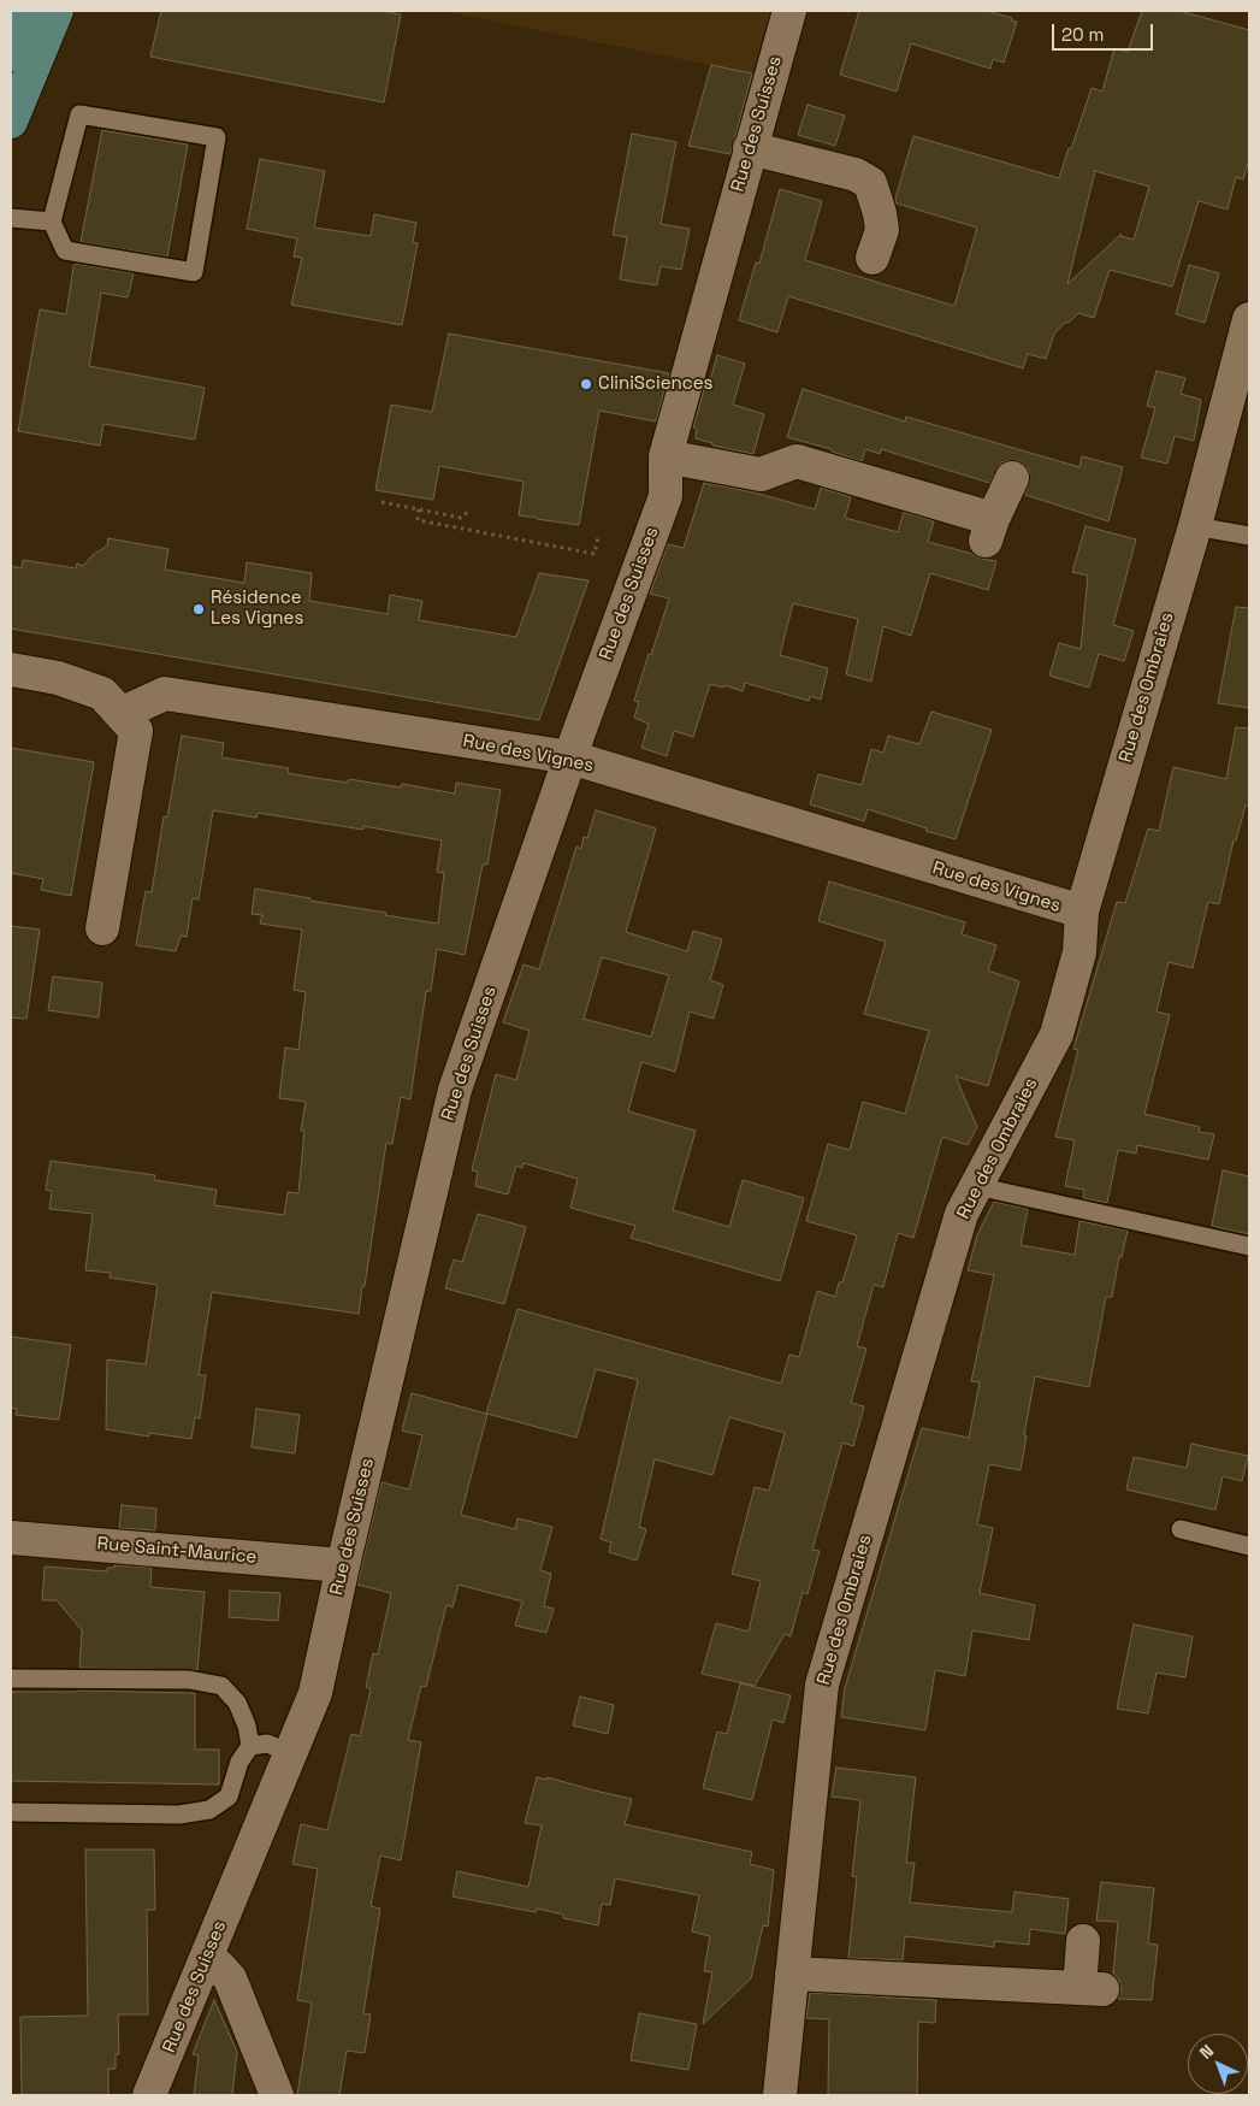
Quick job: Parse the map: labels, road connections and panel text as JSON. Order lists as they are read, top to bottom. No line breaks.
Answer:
{"streets":{"street":["Rue des Suisses","Rue des Ombraies","Rue des Vignes","Rue Saint-Maurice"]},"crossings":[["Rue des Suisses","Rue des Vignes"],["Rue des Suisses","Rue Saint-Maurice"],["Rue des Ombraies","Rue des Vignes"]],"places":["CliniSciences","Résidence Les Vignes"],"scale_bar":"20 m","north":"top left"}
